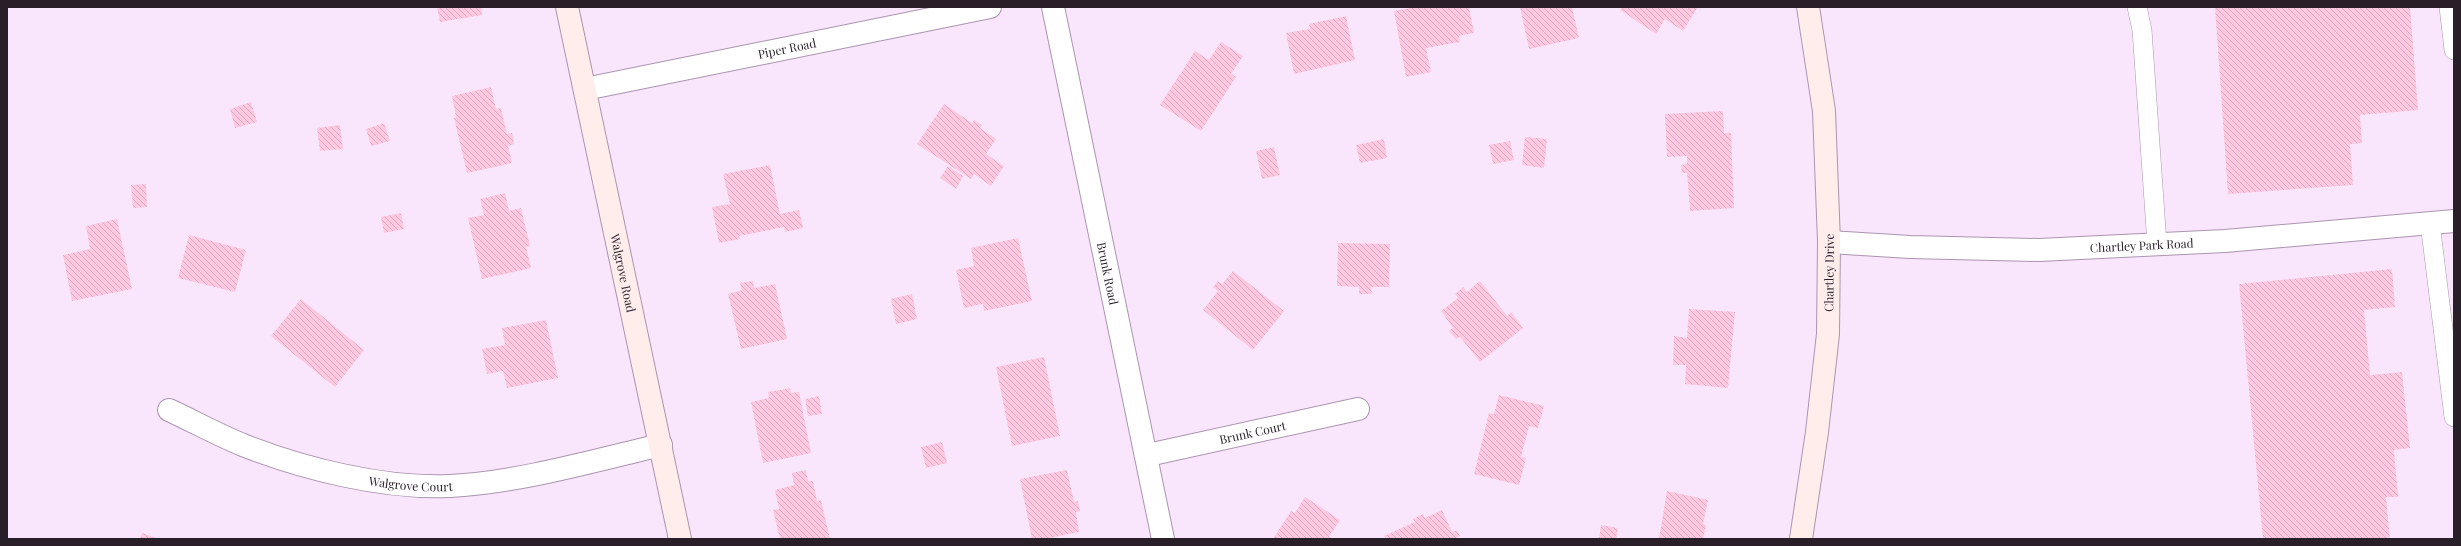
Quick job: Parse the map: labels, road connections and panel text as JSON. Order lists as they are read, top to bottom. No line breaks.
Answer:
{"streets":{"street":["Piper Road","Chartley Park Road","Walgrove Road","Brunk Road","Chartley Drive","Brunk Court","Walgrove Court"]},"crossings":[["Piper Road","Walgrove Road"],["Chartley Park Road","Chartley Drive"],["Walgrove Road","Walgrove Court"],["Brunk Road","Brunk Court"]]}
